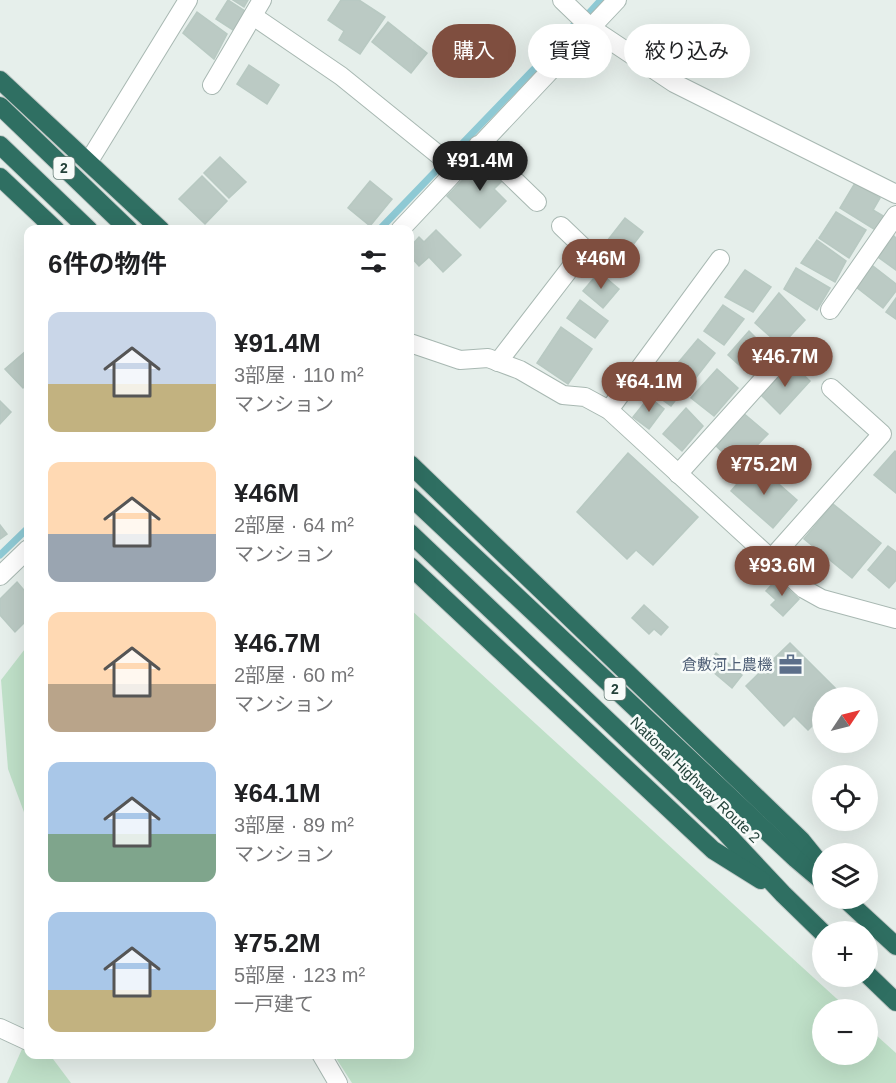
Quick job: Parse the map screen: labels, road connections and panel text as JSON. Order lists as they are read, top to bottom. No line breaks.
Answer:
{"streets":{"highway":["2","National Highway Route 2"]},"places":{"office":["倉敷河上農機"]},"north":"top right","page":{"chip":["購入","賃貸","絞り込み"],"price":["¥91.4M","¥46M","¥46.7M","¥64.1M","¥75.2M","¥93.6M"],"heading":"6件の物件","list":[{"name":"¥91.4M","note":"3部屋 · 110 m² · マンション"},{"name":"¥46M","note":"2部屋 · 64 m² · マンション"},{"name":"¥46.7M","note":"2部屋 · 60 m² · マンション"},{"name":"¥64.1M","note":"3部屋 · 89 m² · マンション"},{"name":"¥75.2M","note":"5部屋 · 123 m² · 一戸建て"}],"map_buttons":["+","−"]}}
